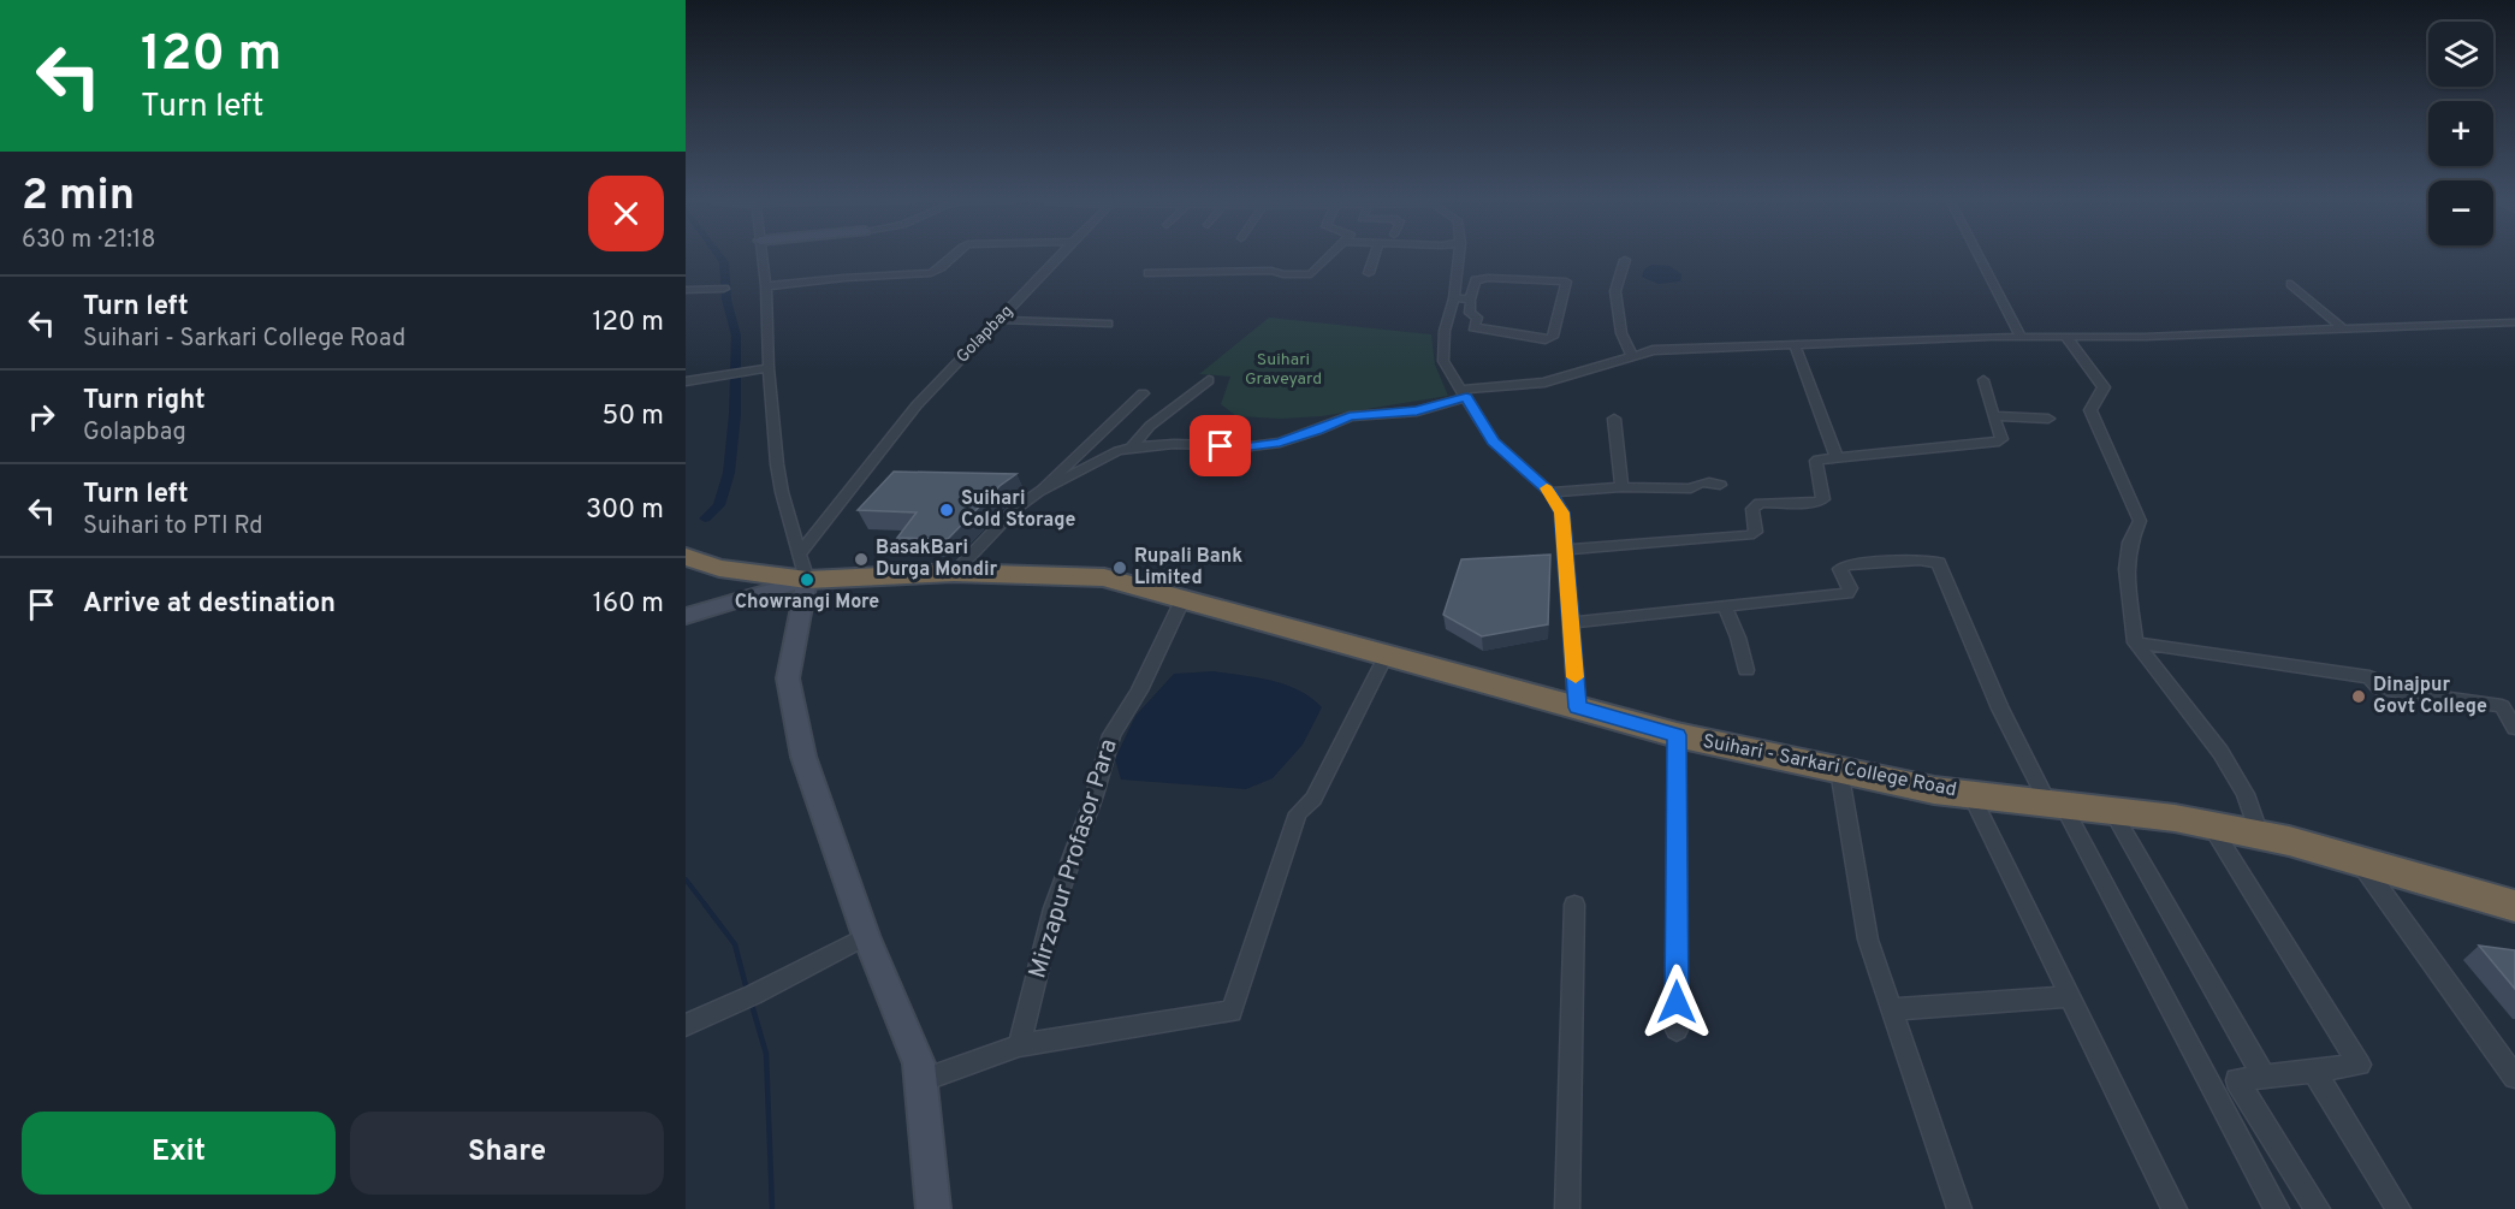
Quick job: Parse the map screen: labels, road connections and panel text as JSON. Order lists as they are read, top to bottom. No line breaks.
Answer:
{"streets":{"highway":["Suihari - Sarkari College Road"],"street":["Golapbag","Mirzapur Profasor Para"]},"crossings":[["Golapbag","Suihari - Sarkari College Road"],["Suihari - Sarkari College Road","Mirzapur Profasor Para"]],"parks":["Suihari Graveyard"],"places":["Suihari Cold Storage","BasakBari Durga Mondir","Rupali Bank Limited","Chowrangi More","Dinajpur Govt College"],"page":{"turn":["120 m","Turn left"],"map_buttons":["+","−"],"heading":["2 min","630 m · 21:18"],"list":[{"name":"Turn left","note":"Suihari - Sarkari College Road","value":"120 m"},{"name":"Turn right","note":"Golapbag","value":"50 m"},{"name":"Turn left","note":"Suihari to PTI Rd","value":"300 m"},{"name":"Arrive at destination","value":"160 m"}],"buttons":["Exit","Share"]}}
